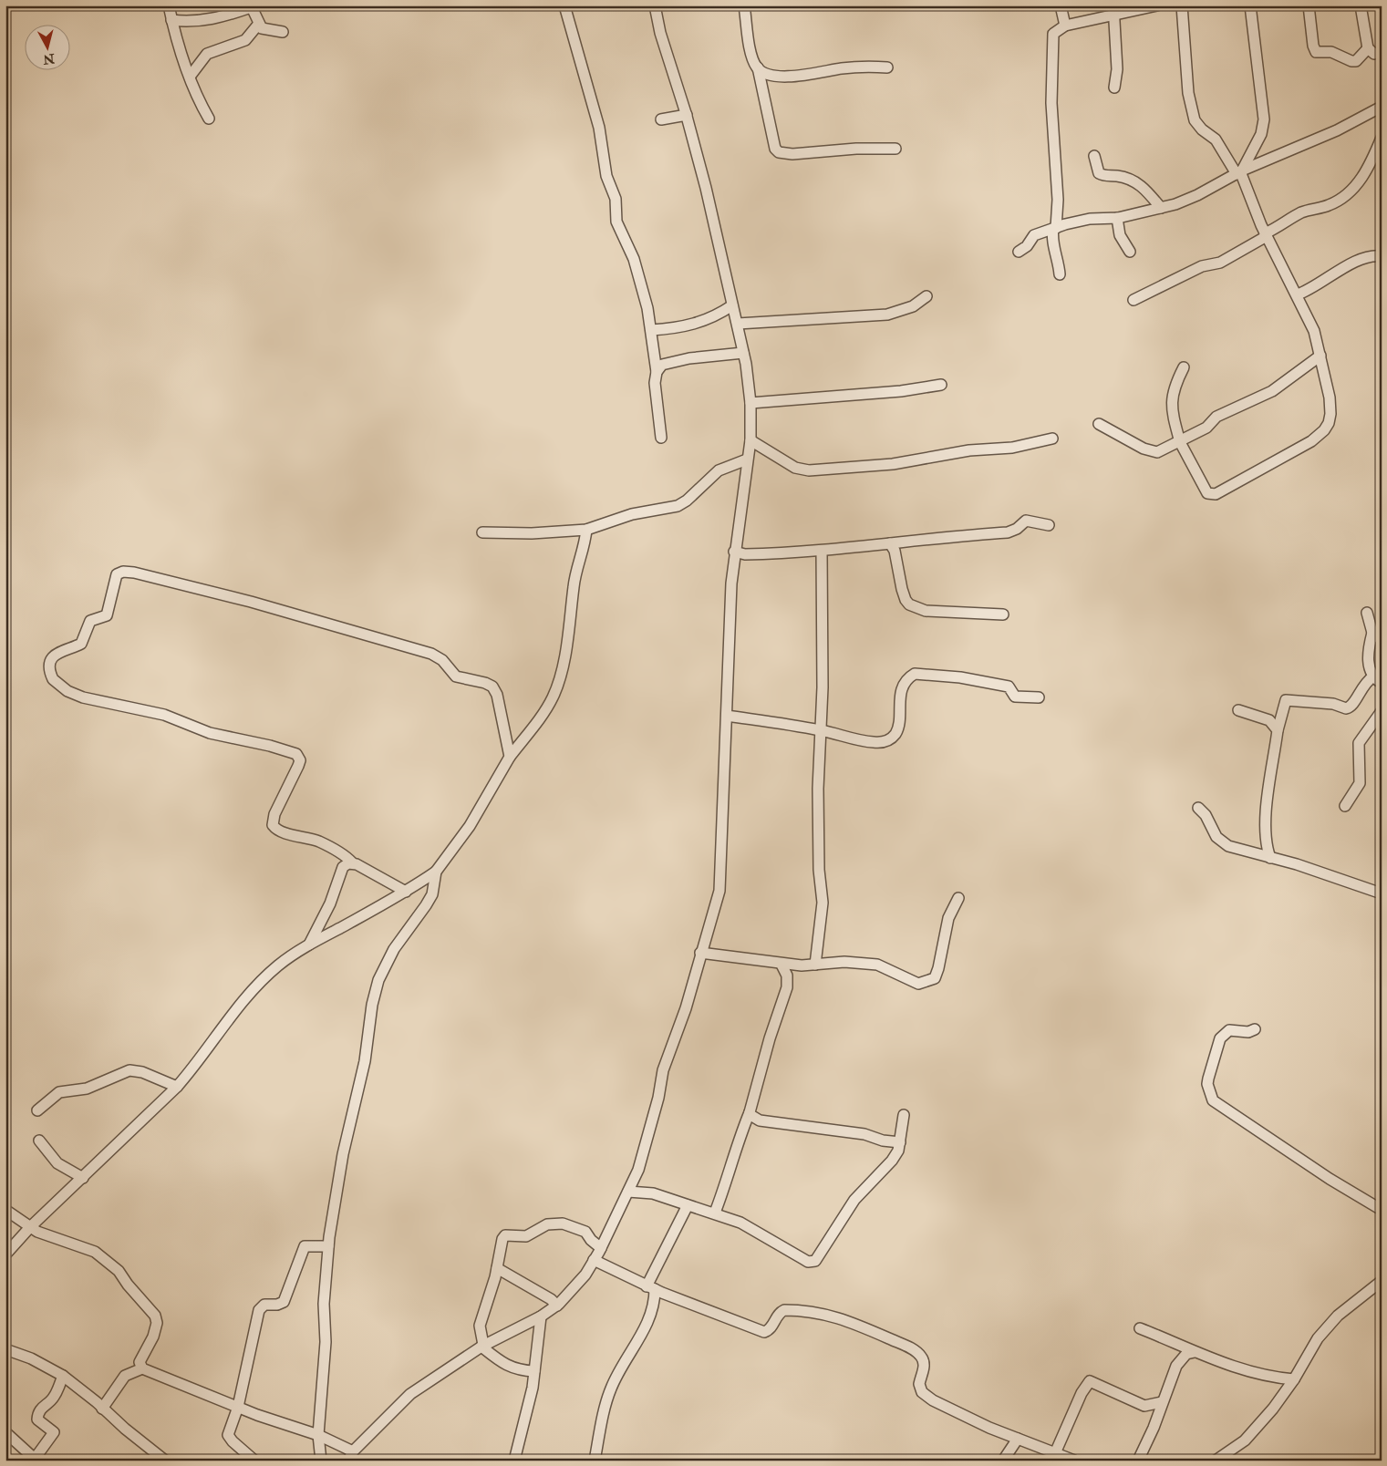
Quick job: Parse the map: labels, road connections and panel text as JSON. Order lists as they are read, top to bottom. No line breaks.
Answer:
{"north":"bottom"}
